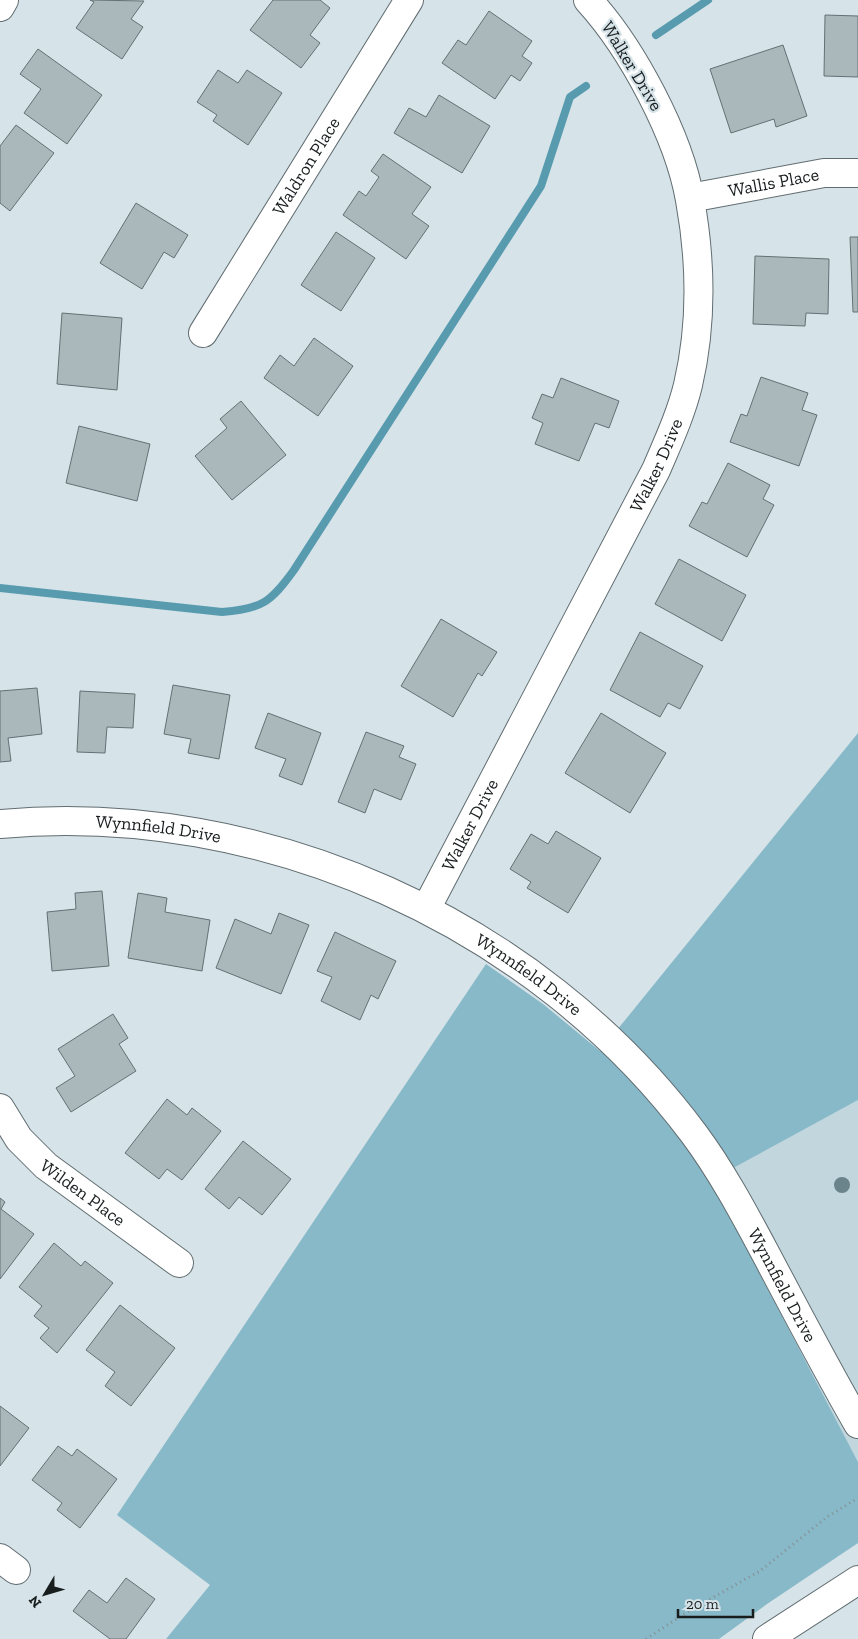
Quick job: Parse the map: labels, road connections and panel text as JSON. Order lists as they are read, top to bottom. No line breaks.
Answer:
{"streets":{"street":["Walker Drive","Waldron Place","Wallis Place","Wynnfield Drive","Wilden Place"]},"crossings":[["Walker Drive","Wallis Place"],["Walker Drive","Wynnfield Drive"]],"scale_bar":"20 m","north":"bottom left"}
